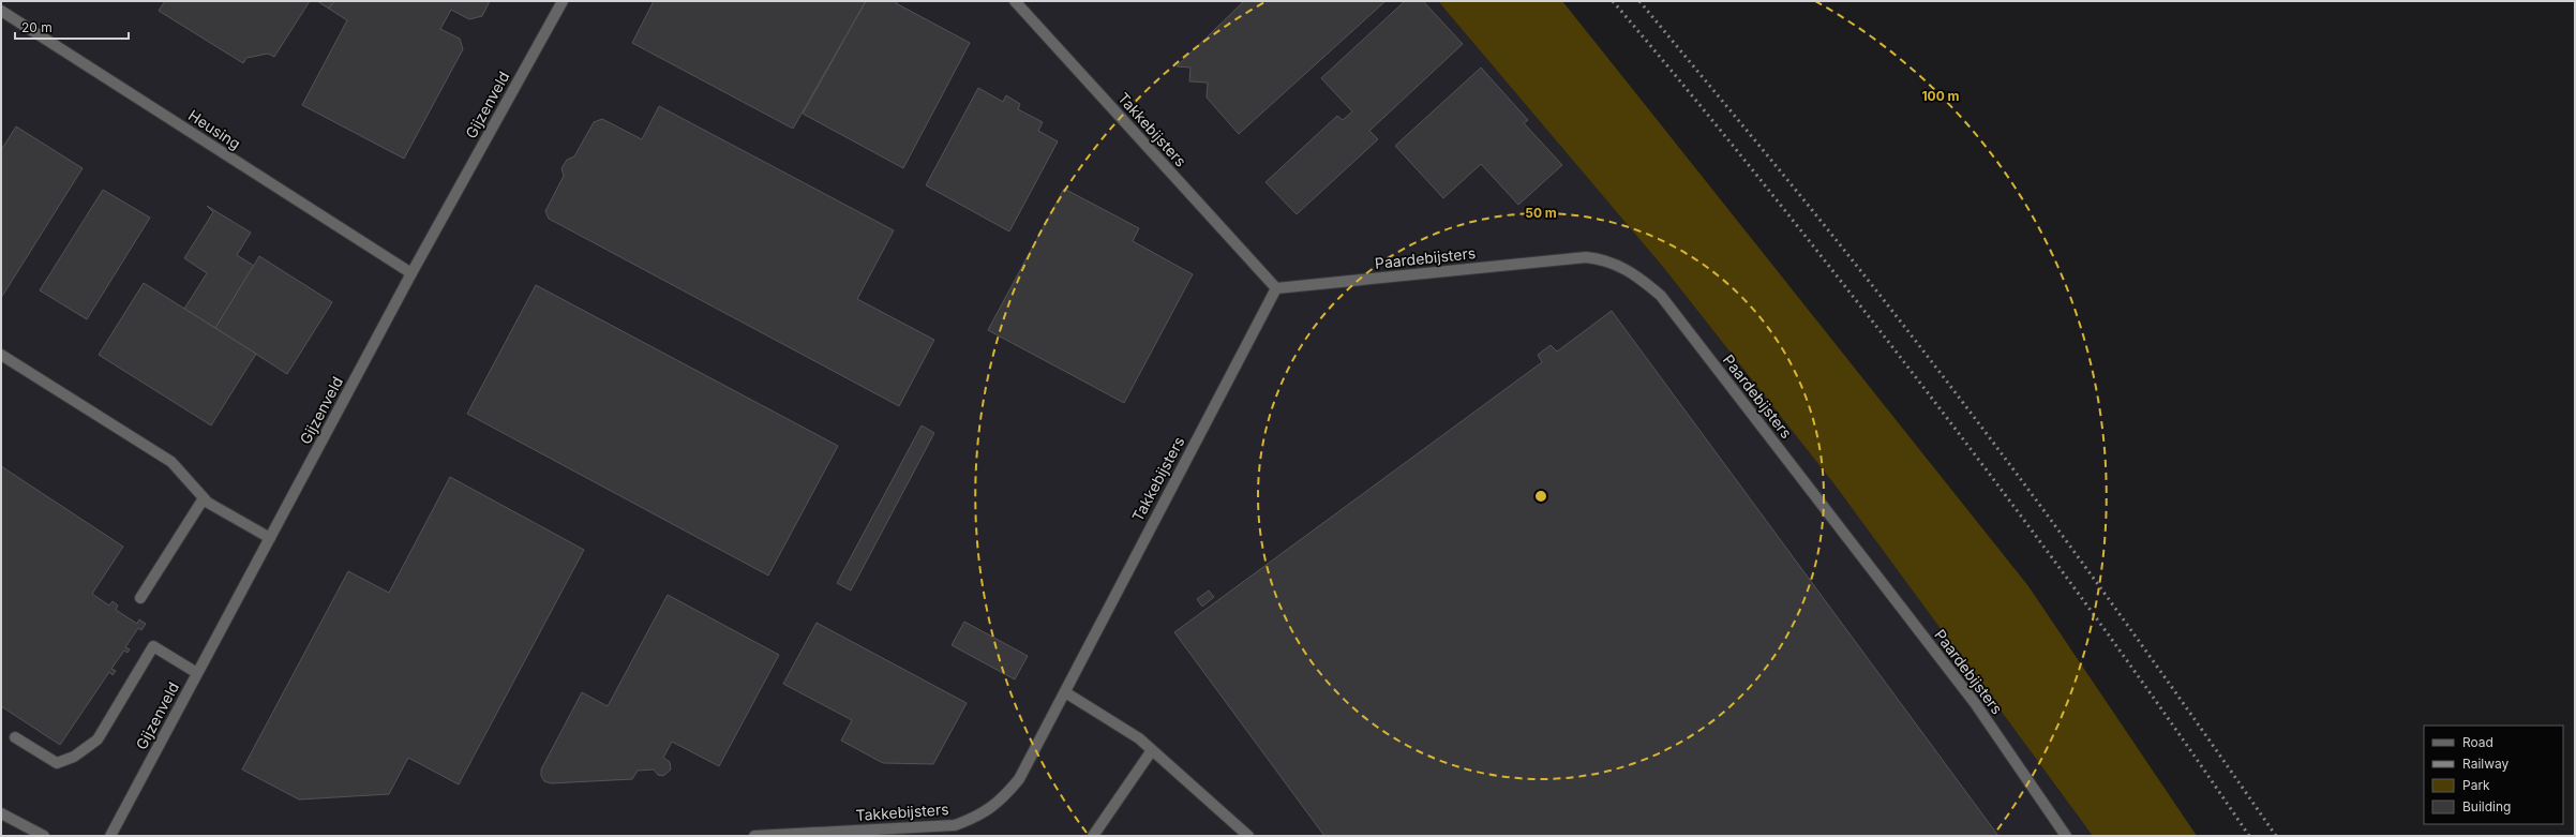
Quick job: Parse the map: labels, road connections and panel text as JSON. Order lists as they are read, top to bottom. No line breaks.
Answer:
{"streets":{"street":["Gijzenveld","Heusing","Takkebijsters","Paardebijsters"]},"crossings":[["Gijzenveld","Heusing"],["Takkebijsters","Paardebijsters"]],"legend":["Road","Railway","Park","Building"],"scale_bar":"20 m","rings":["100 m","50 m"]}
